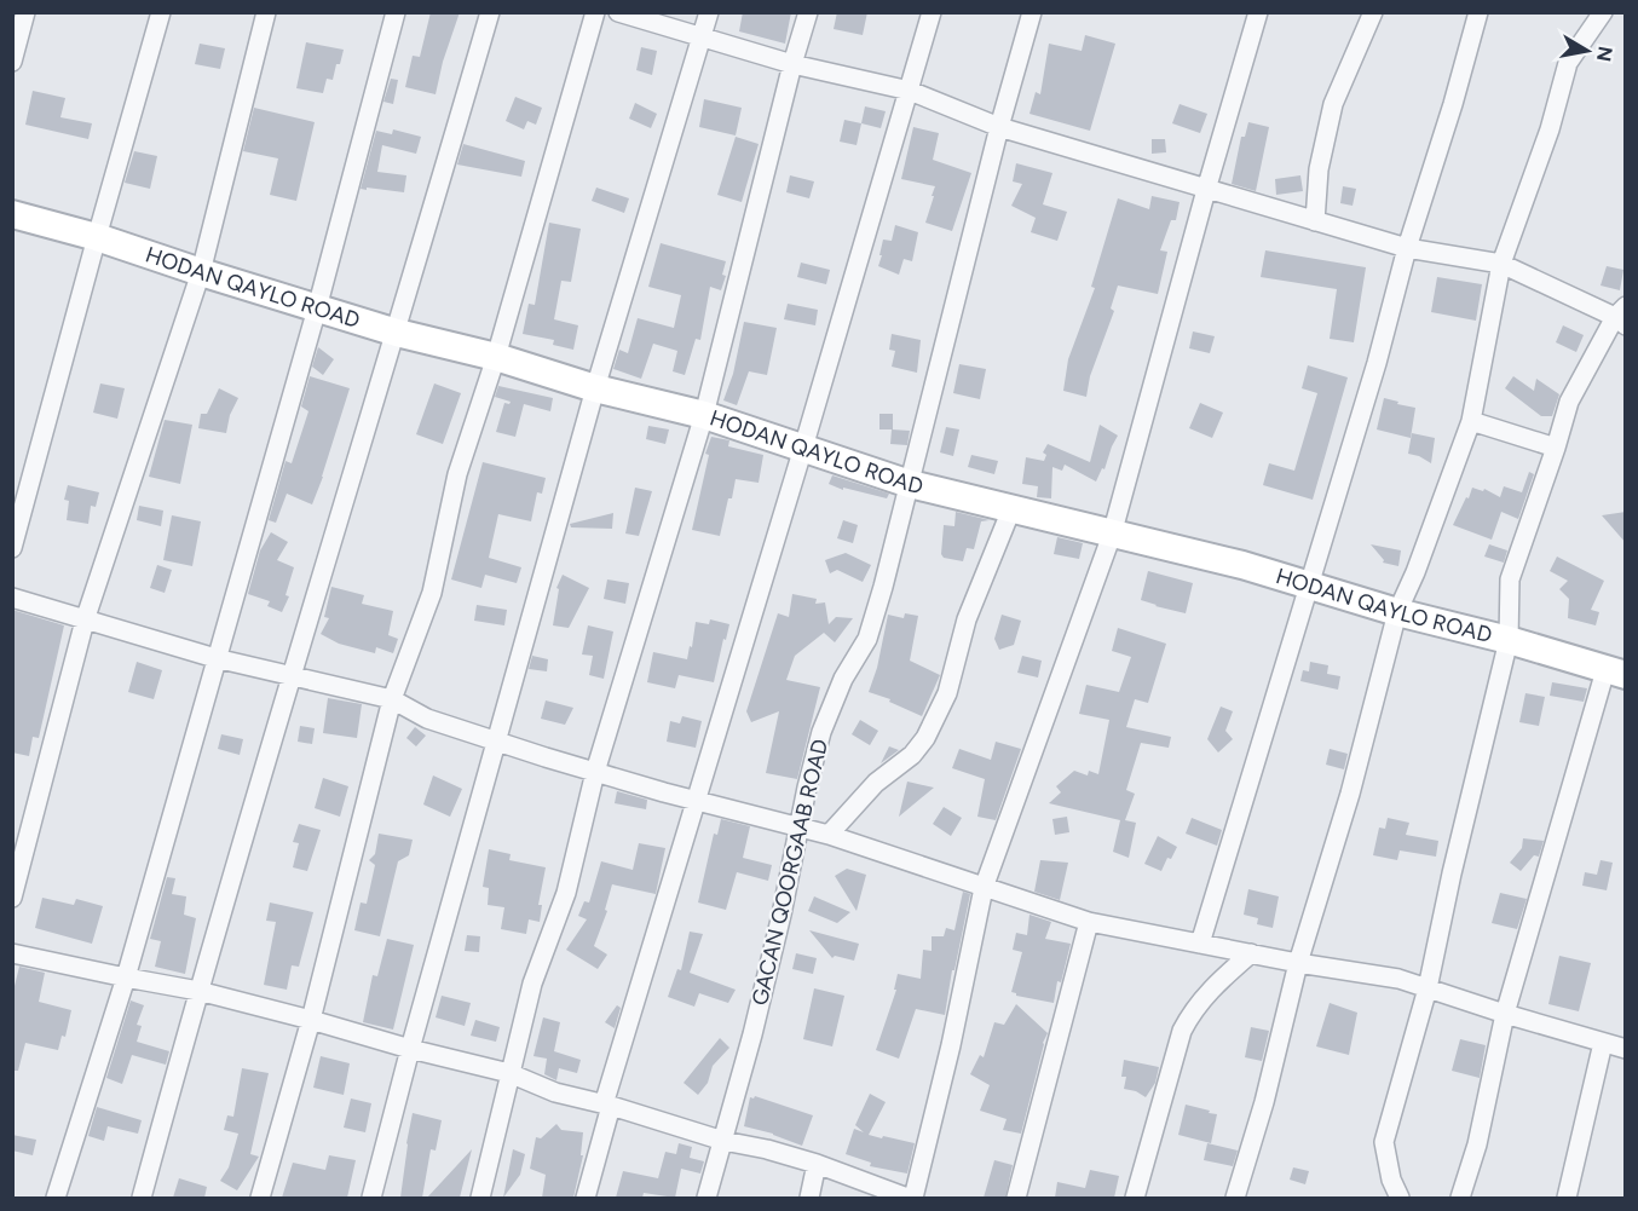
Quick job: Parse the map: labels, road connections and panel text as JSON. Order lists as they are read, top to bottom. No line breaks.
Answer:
{"streets":{"street":["HODAN QAYLO ROAD","GACAN QOORGAAB ROAD"]},"crossings":[["HODAN QAYLO ROAD","GACAN QOORGAAB ROAD"]],"north":"right"}
